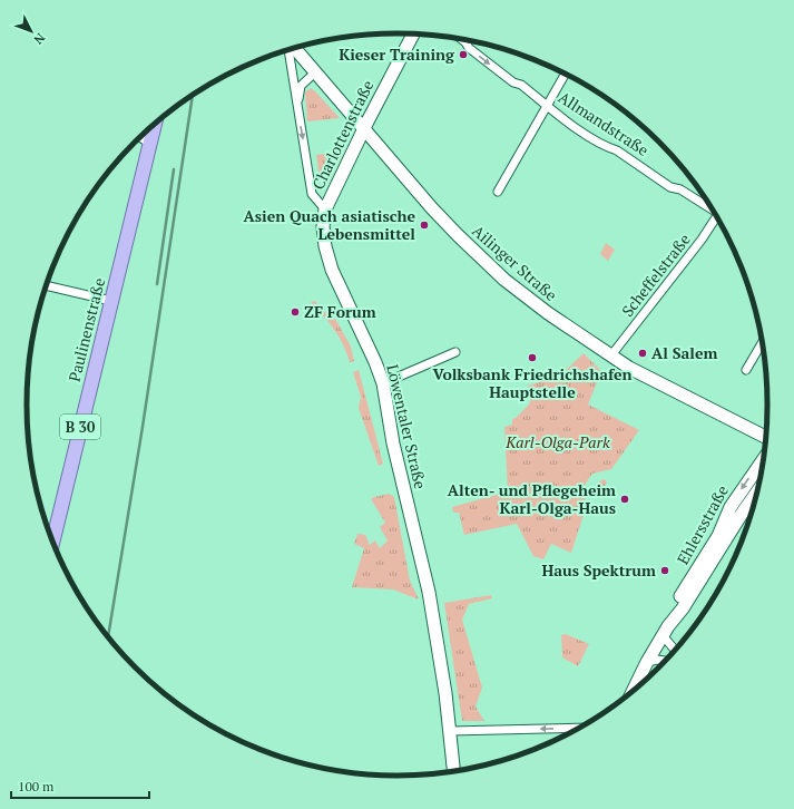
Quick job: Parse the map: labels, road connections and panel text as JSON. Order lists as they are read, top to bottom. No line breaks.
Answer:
{"streets":{"main road":["Paulinenstraße","B 30"],"street":["Allmandstraße","Charlottenstraße","Ailinger Straße","Scheffelstraße","Löwentaler Straße","Ehlersstraße"]},"crossings":[["Charlottenstraße","Ailinger Straße"],["Charlottenstraße","Löwentaler Straße"],["Ailinger Straße","Scheffelstraße"]],"one_way":["Allmandstraße"],"parks":["Karl-Olga-Park"],"places":["Kieser Training","Asien Quach asiatische Lebensmittel","ZF Forum","Al Salem","Volksbank Friedrichshafen Hauptstelle","Alten- und Pflegeheim Karl-Olga-Haus","Haus Spektrum"],"scale_bar":"100 m","north":"bottom right"}
